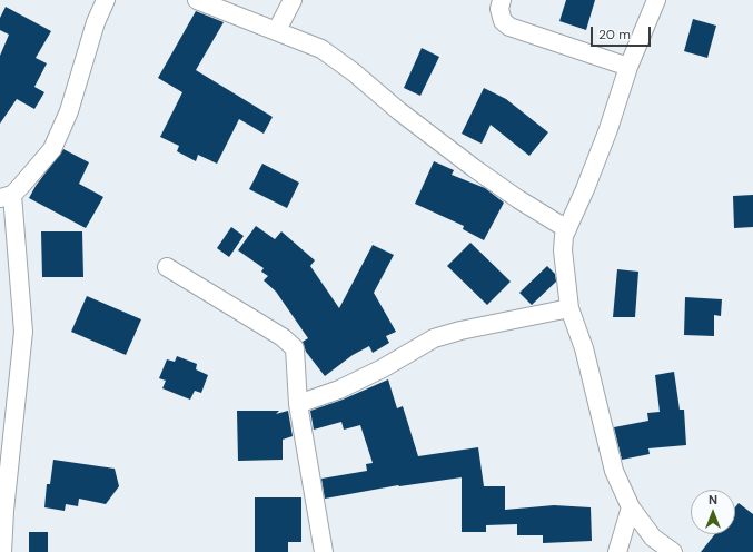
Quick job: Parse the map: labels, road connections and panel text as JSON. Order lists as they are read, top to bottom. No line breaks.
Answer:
{"scale_bar":"20 m","north":"top"}
